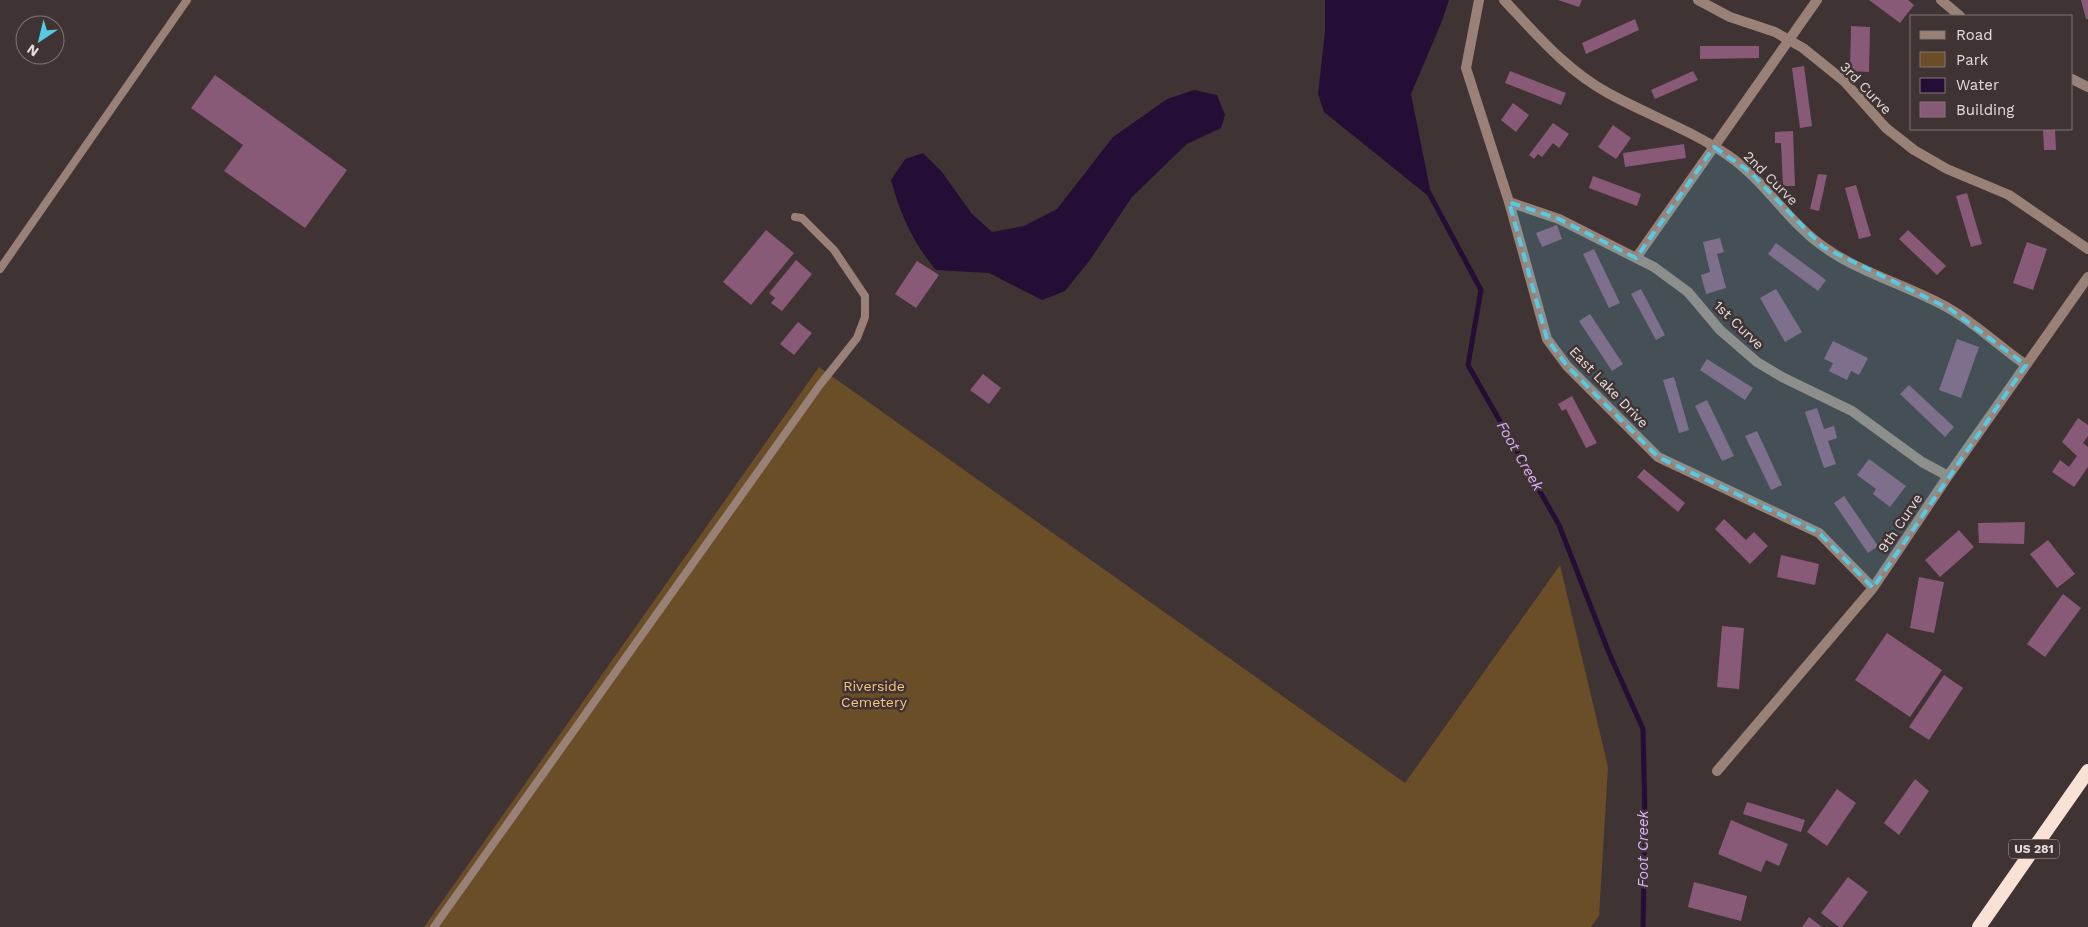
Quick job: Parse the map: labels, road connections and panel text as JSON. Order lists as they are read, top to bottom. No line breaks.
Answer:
{"streets":{"highway":["US 281"],"street":["3rd Curve","2nd Curve","1st Curve","East Lake Drive","9th Curve"]},"crossings":[["2nd Curve","9th Curve"],["1st Curve","East Lake Drive"],["1st Curve","9th Curve"],["East Lake Drive","9th Curve"]],"water":["Foot Creek"],"parks":["Riverside Cemetery"],"legend":["Road","Park","Water","Building"],"north":"bottom left"}
